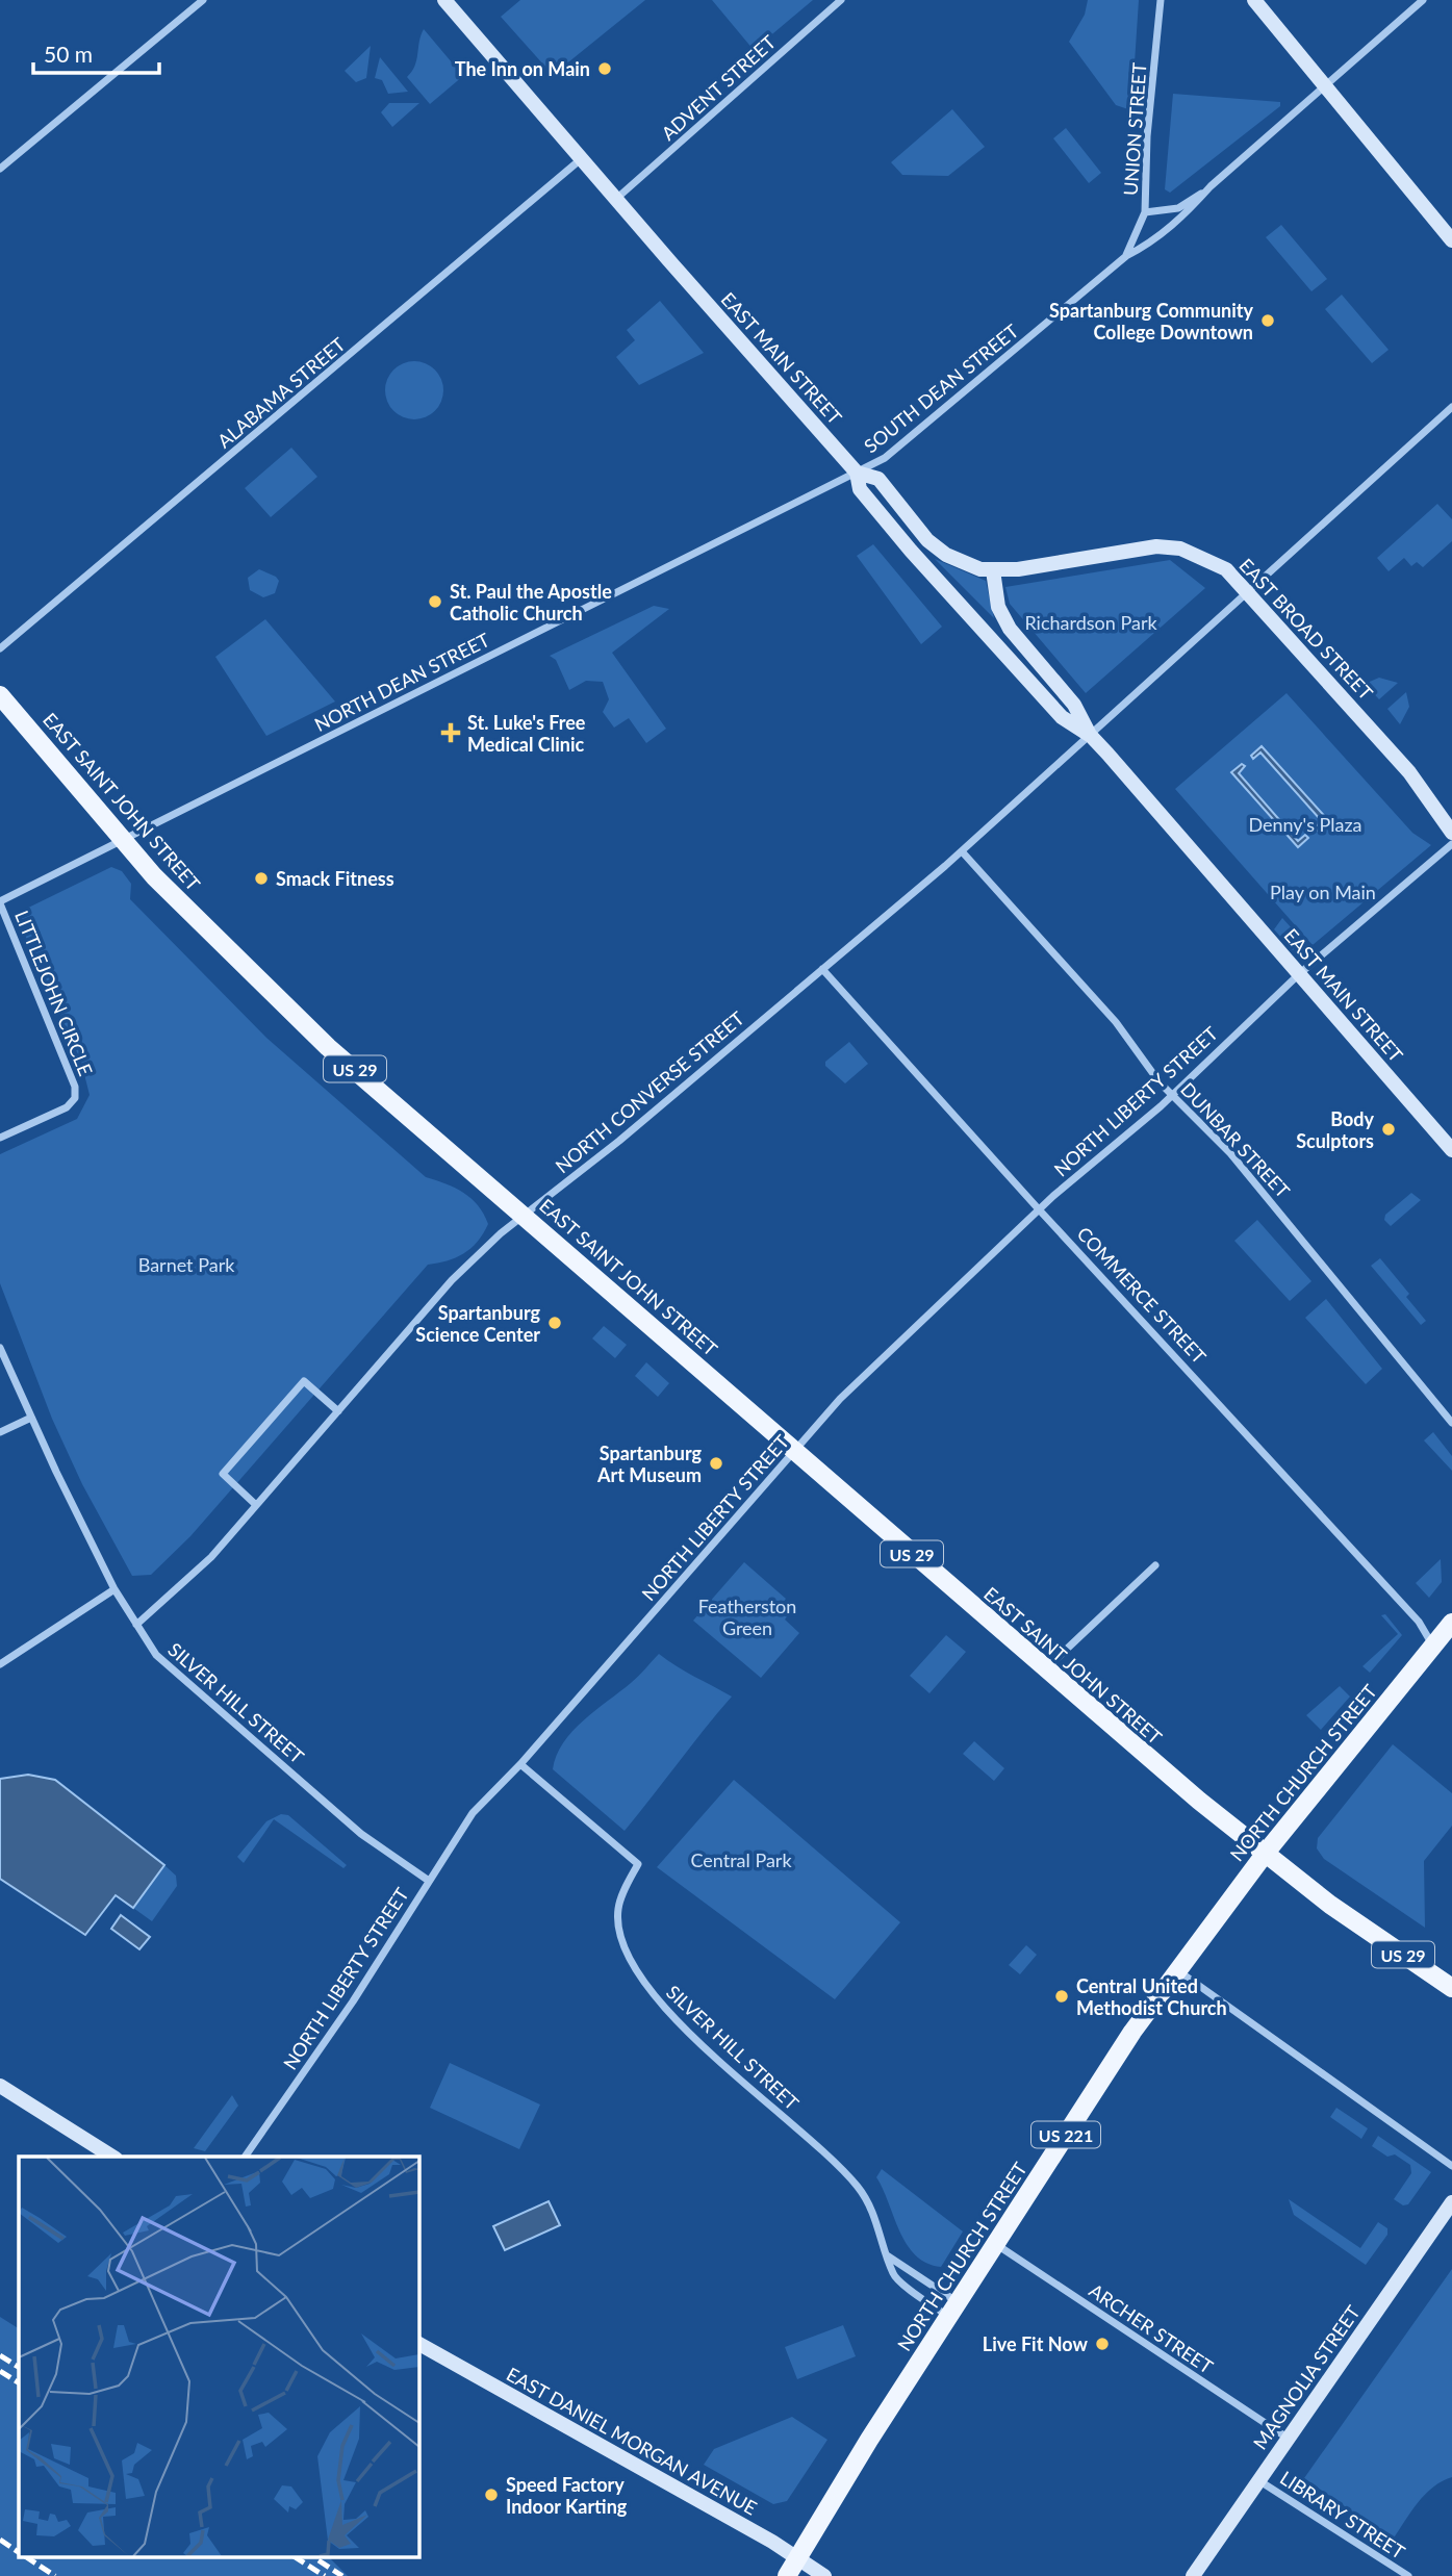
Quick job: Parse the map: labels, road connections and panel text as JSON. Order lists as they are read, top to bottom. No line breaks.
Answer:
{"streets":{"main road":["EAST SAINT JOHN STREET","US 29","NORTH CHURCH STREET","US 221"],"street":["ADVENT STREET","UNION STREET","EAST MAIN STREET","SOUTH DEAN STREET","ALABAMA STREET","EAST BROAD STREET","NORTH DEAN STREET","LITTLEJOHN CIRCLE","NORTH CONVERSE STREET","NORTH LIBERTY STREET","DUNBAR STREET","COMMERCE STREET","SILVER HILL STREET","ARCHER STREET","MAGNOLIA STREET","EAST DANIEL MORGAN AVENUE","LIBRARY STREET"]},"crossings":[["ADVENT STREET","EAST MAIN STREET"],["UNION STREET","SOUTH DEAN STREET"],["EAST MAIN STREET","SOUTH DEAN STREET"],["EAST MAIN STREET","ALABAMA STREET"],["EAST MAIN STREET","EAST BROAD STREET"],["EAST MAIN STREET","NORTH DEAN STREET"],["EAST MAIN STREET","NORTH CONVERSE STREET"],["EAST MAIN STREET","NORTH LIBERTY STREET"],["SOUTH DEAN STREET","EAST BROAD STREET"],["SOUTH DEAN STREET","NORTH DEAN STREET"],["EAST BROAD STREET","NORTH DEAN STREET"],["EAST BROAD STREET","NORTH CONVERSE STREET"],["NORTH DEAN STREET","EAST SAINT JOHN STREET"],["NORTH DEAN STREET","LITTLEJOHN CIRCLE"],["EAST SAINT JOHN STREET","US 29"],["EAST SAINT JOHN STREET","NORTH CONVERSE STREET"],["EAST SAINT JOHN STREET","NORTH LIBERTY STREET"],["EAST SAINT JOHN STREET","NORTH CHURCH STREET"],["US 29","NORTH CHURCH STREET"],["NORTH CONVERSE STREET","DUNBAR STREET"],["NORTH CONVERSE STREET","COMMERCE STREET"],["NORTH CONVERSE STREET","SILVER HILL STREET"],["NORTH LIBERTY STREET","DUNBAR STREET"],["NORTH LIBERTY STREET","COMMERCE STREET"],["NORTH LIBERTY STREET","SILVER HILL STREET"],["COMMERCE STREET","NORTH CHURCH STREET"],["SILVER HILL STREET","NORTH CHURCH STREET"],["NORTH CHURCH STREET","ARCHER STREET"],["NORTH CHURCH STREET","EAST DANIEL MORGAN AVENUE"],["ARCHER STREET","MAGNOLIA STREET"],["MAGNOLIA STREET","LIBRARY STREET"]],"parks":["Richardson Park","Denny's Plaza","Play on Main","Barnet Park","Featherston Green","Central Park"],"places":{"other":["The Inn on Main","Spartanburg Community College Downtown","St. Paul the Apostle Catholic Church","Smack Fitness","Body Sculptors","Spartanburg Science Center","Spartanburg Art Museum","Central United Methodist Church","Live Fit Now","Speed Factory Indoor Karting"],"health":["St. Luke's Free Medical Clinic"]},"scale_bar":"50 m"}
